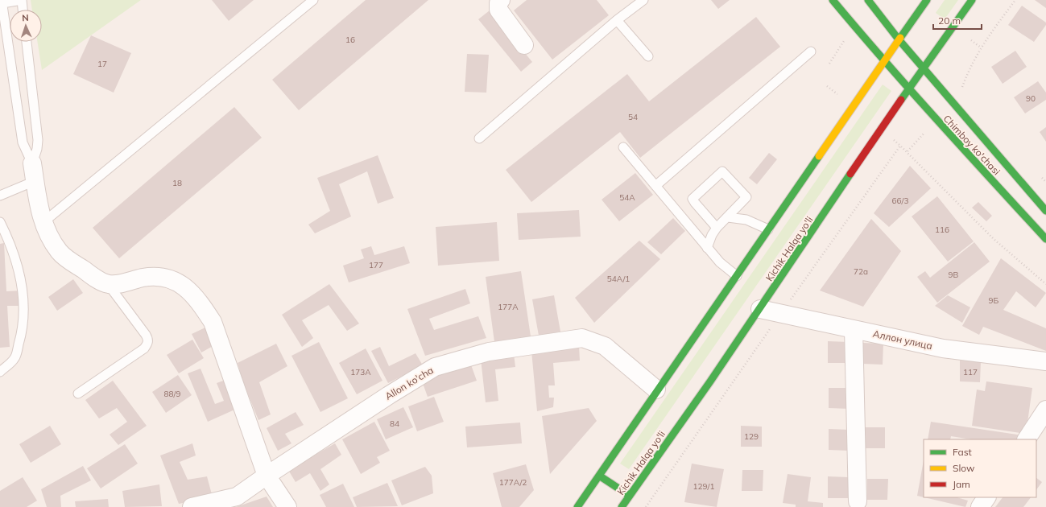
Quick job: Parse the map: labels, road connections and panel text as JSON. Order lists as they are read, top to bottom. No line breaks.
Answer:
{"streets":{"main road":["Chimboy ko'chasi","Kichik Halqa yo'li"],"street":["Аллон улица","Allon ko'cha"]},"crossings":[["Chimboy ko'chasi","Kichik Halqa yo'li"],["Kichik Halqa yo'li","Аллон улица"]],"house_numbers":["16","17","90","54","18","54A","66/3","116","177","72a","9В","54A/1","9Б","177A","173A","117","88/9","84","129","177A/2","129/1"],"legend":["Fast","Slow","Jam"],"scale_bar":"20 m","north":"top"}
